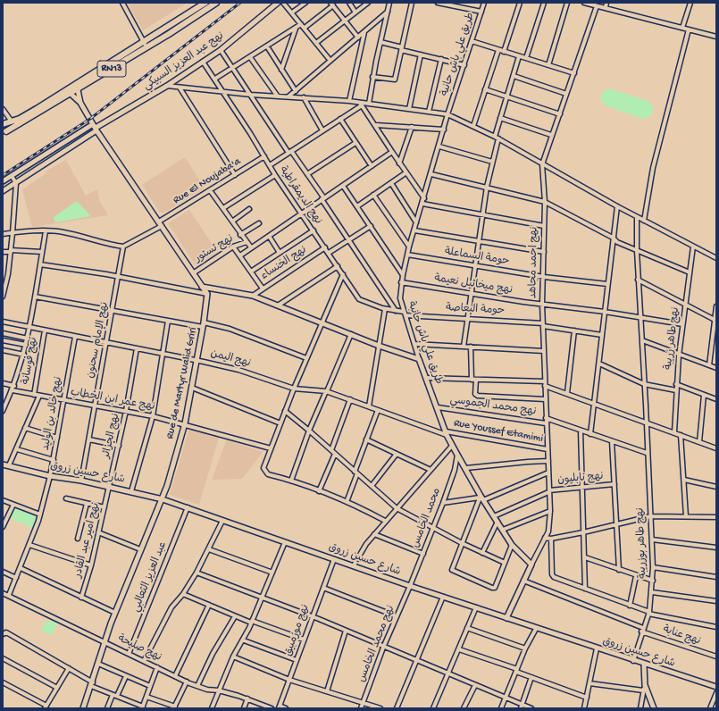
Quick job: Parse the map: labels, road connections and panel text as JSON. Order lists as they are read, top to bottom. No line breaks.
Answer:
{"streets":{"main road":["RN13"],"street":["طريق علي باش حانبة","نهج عبد العزيز السبيكي","Rue El Noujaba'a","نهج الديمقراطية","نهج تستور","حومة السماعلة","نهج احمد مجاهد","نهج الخنساء","نهج ميخائيل نعيمة","حومة البعاصة","نهج طاهر زريبة","نهج الإمام سحنون","نهج اليمن","نهج فوسانة","Rue de Martyr Walid Griri","نهج عمر ابن الخطاب","نهج محمد الجموسي","نهج خالد بن الوليد","Rue Youssef Etamimi","نهج الجزائر","شارع حسين زروق","نهج نابليون","محمد الخامس","نهج امير عبد القادر","نهج طاهر بوزريبة","عبد العزيز الثعالبي","نهج موزمبيق","نهج عنابة","نهج محمد الخامس","نهج صليحة"]},"crossings":[["طريق علي باش حانبة","نهج الديمقراطية"],["طريق علي باش حانبة","حومة السماعلة"],["طريق علي باش حانبة","نهج ميخائيل نعيمة"],["طريق علي باش حانبة","حومة البعاصة"],["طريق علي باش حانبة","نهج اليمن"],["طريق علي باش حانبة","نهج محمد الجموسي"],["طريق علي باش حانبة","Rue Youssef Etamimi"],["طريق علي باش حانبة","نهج نابليون"],["طريق علي باش حانبة","محمد الخامس"],["نهج عبد العزيز السبيكي","نهج الديمقراطية"],["Rue El Noujaba'a","نهج الديمقراطية"],["نهج الديمقراطية","نهج الخنساء"],["نهج الديمقراطية","حومة البعاصة"],["حومة السماعلة","نهج احمد مجاهد"],["نهج احمد مجاهد","نهج ميخائيل نعيمة"],["نهج احمد مجاهد","حومة البعاصة"],["نهج احمد مجاهد","نهج محمد الجموسي"],["نهج احمد مجاهد","Rue Youssef Etamimi"],["نهج احمد مجاهد","نهج نابليون"],["نهج ميخائيل نعيمة","نهج طاهر زريبة"],["نهج ميخائيل نعيمة","نهج طاهر بوزريبة"],["نهج الإمام سحنون","نهج اليمن"],["نهج الإمام سحنون","نهج عمر ابن الخطاب"],["نهج الإمام سحنون","شارع حسين زروق"],["نهج اليمن","نهج فوسانة"],["نهج اليمن","Rue de Martyr Walid Griri"],["نهج اليمن","نهج خالد بن الوليد"],["نهج اليمن","Rue Youssef Etamimi"],["نهج اليمن","نهج الجزائر"],["نهج فوسانة","نهج عمر ابن الخطاب"],["Rue de Martyr Walid Griri","نهج عمر ابن الخطاب"],["Rue de Martyr Walid Griri","شارع حسين زروق"],["Rue de Martyr Walid Griri","نهج صليحة"],["نهج عمر ابن الخطاب","نهج خالد بن الوليد"],["نهج عمر ابن الخطاب","نهج الجزائر"],["نهج خالد بن الوليد","شارع حسين زروق"],["نهج خالد بن الوليد","نهج صليحة"],["نهج الجزائر","شارع حسين زروق"],["نهج الجزائر","نهج امير عبد القادر"],["شارع حسين زروق","محمد الخامس"],["شارع حسين زروق","نهج امير عبد القادر"],["شارع حسين زروق","نهج طاهر بوزريبة"],["شارع حسين زروق","عبد العزيز الثعالبي"],["شارع حسين زروق","نهج موزمبيق"],["شارع حسين زروق","نهج محمد الخامس"],["محمد الخامس","نهج محمد الخامس"],["نهج طاهر بوزريبة","نهج عنابة"],["عبد العزيز الثعالبي","نهج صليحة"]]}
